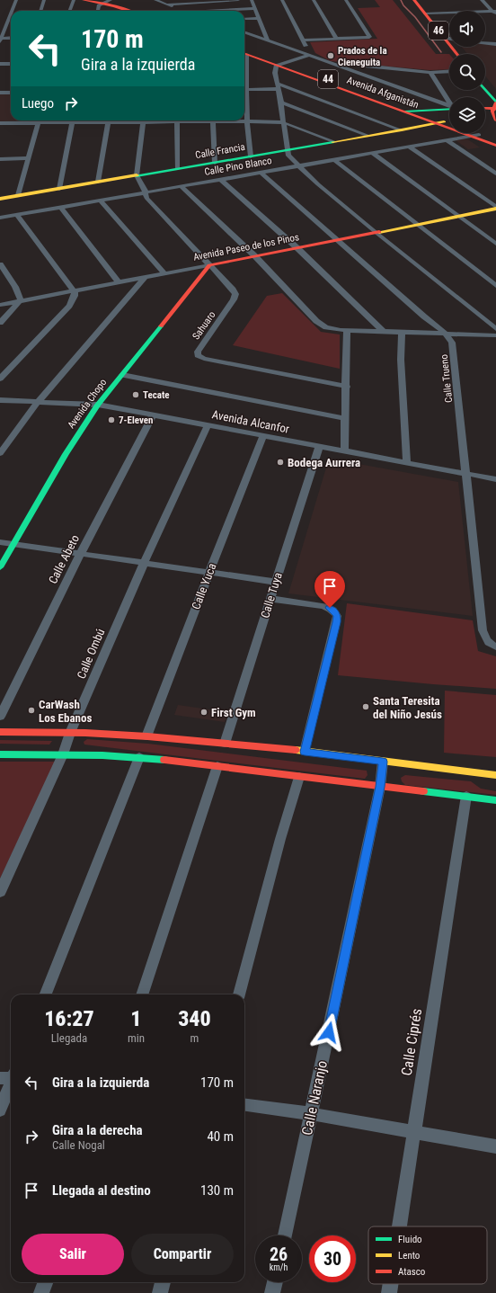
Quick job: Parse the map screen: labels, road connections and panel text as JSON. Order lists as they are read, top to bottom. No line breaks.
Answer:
{"streets":{"street":["46","44","Avenida Afganistán","Calle Francia","Calle Pino Blanco","Avenida Paseo de los Pinos","Sahuaro","Calle Trueno","Avenida Chopo","Avenida Alcanfor","Calle Abeto","Calle Yuca","Calle Tuya","Calle Ombú","Calle Ciprés","Calle Naranjo"]},"crossings":[["Avenida Afganistán","Calle Francia"],["Avenida Afganistán","Calle Pino Blanco"],["Calle Francia","Sahuaro"],["Calle Pino Blanco","Sahuaro"],["Calle Pino Blanco","Calle Trueno"],["Avenida Paseo de los Pinos","Sahuaro"],["Avenida Paseo de los Pinos","Calle Trueno"],["Avenida Paseo de los Pinos","Avenida Chopo"],["Sahuaro","Avenida Chopo"],["Calle Trueno","Avenida Alcanfor"],["Avenida Chopo","Avenida Alcanfor"],["Avenida Alcanfor","Calle Abeto"],["Avenida Alcanfor","Calle Yuca"],["Avenida Alcanfor","Calle Tuya"],["Avenida Alcanfor","Calle Ombú"]],"places":["Prados de la Cieneguita","Tecate","7-Eleven","Bodega Aurrera","Santa Teresita del Niño Jesús","CarWash Los Ebanos","First Gym"],"legend":["Fluido","Lento","Atasco"],"page":{"turn":["170 m","Gira a la izquierda"],"then":"Luego","eta":["16:27","Llegada","1","min","340","m"],"list":[{"name":"Gira a la izquierda","value":"170 m"},{"name":"Gira a la derecha","note":"Calle Nogal","value":"40 m"},{"name":"Llegada al destino","value":"130 m"}],"buttons":["Salir","Compartir"],"speed":"26 km/h","limit":"30"}}
